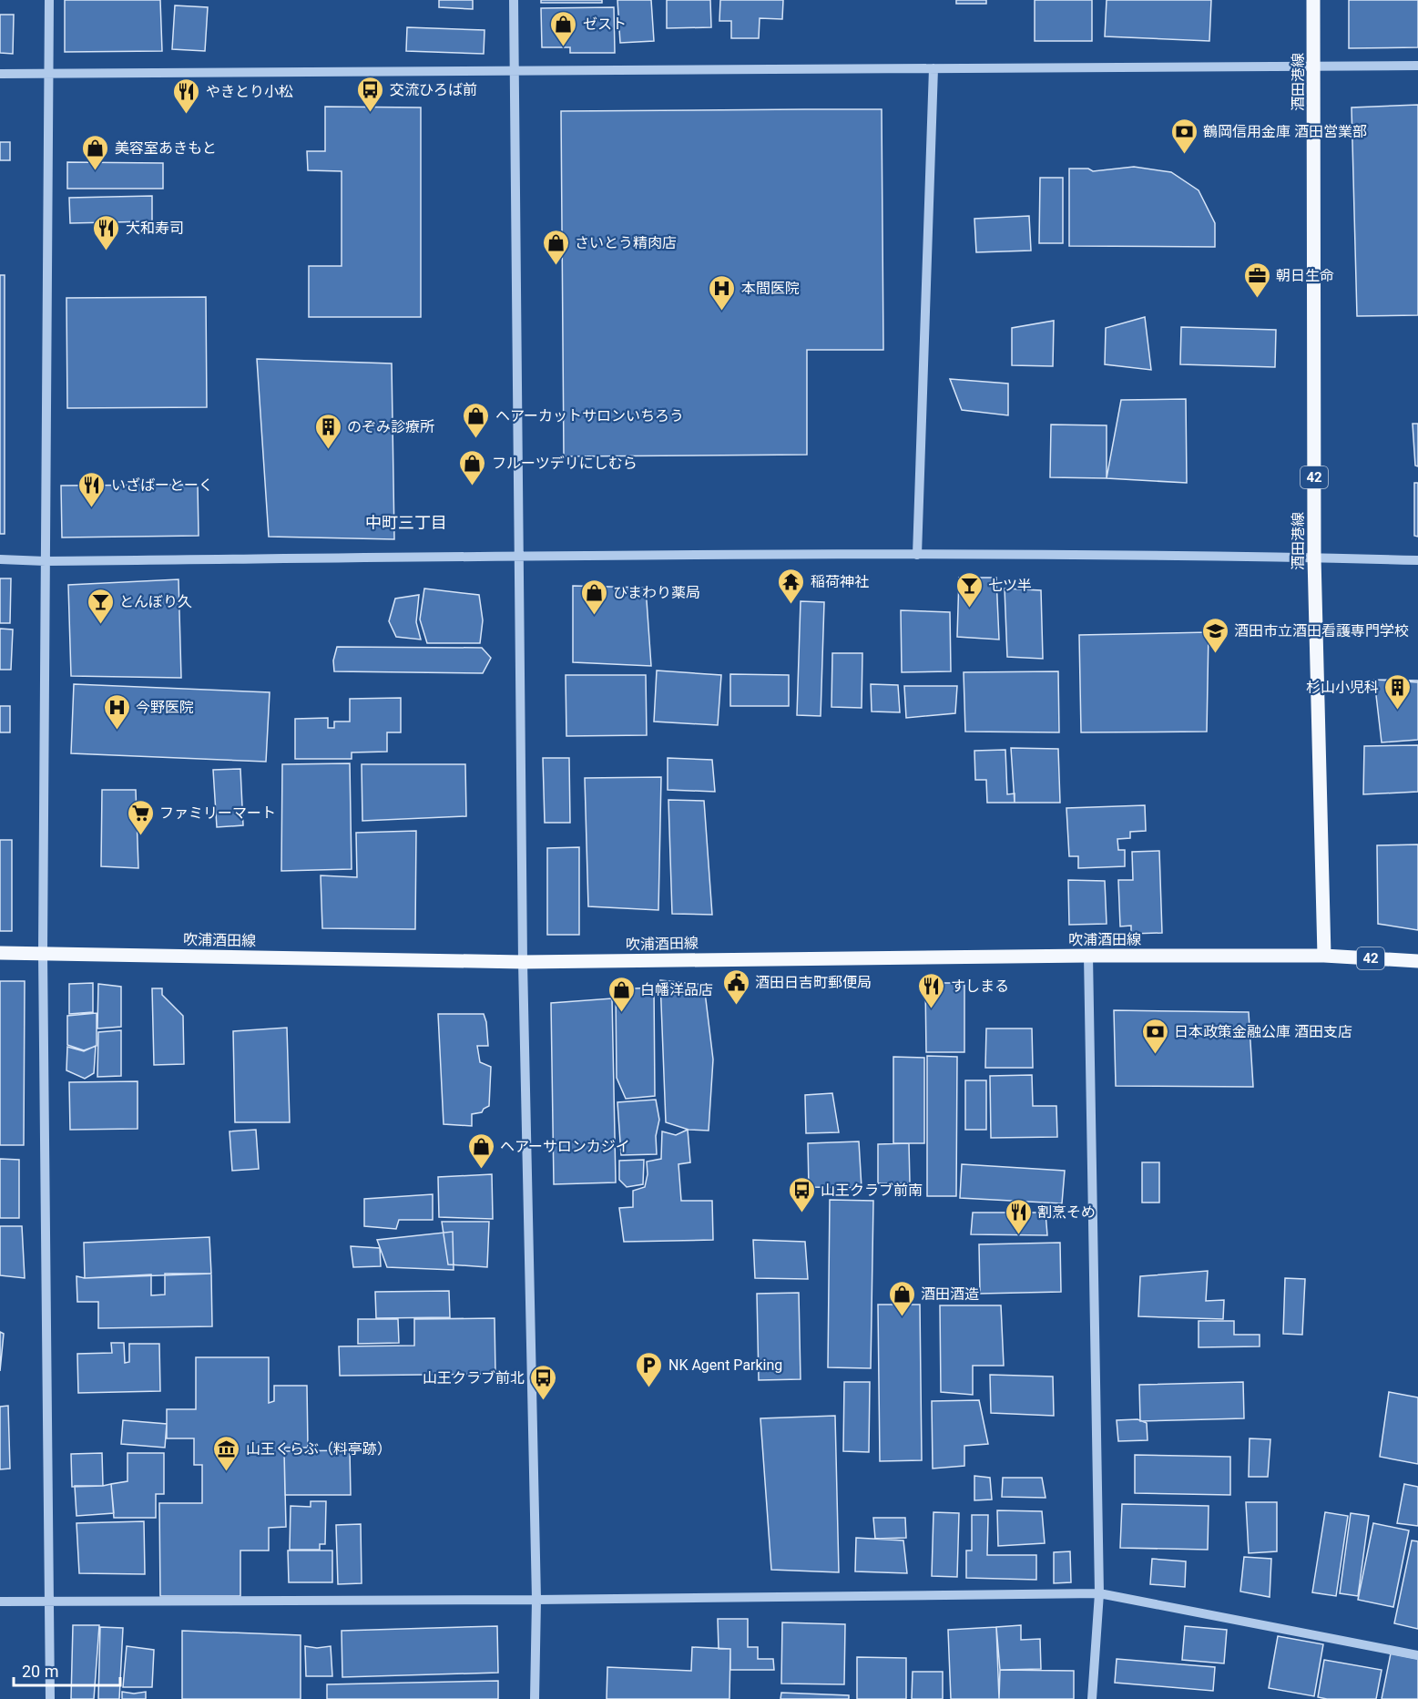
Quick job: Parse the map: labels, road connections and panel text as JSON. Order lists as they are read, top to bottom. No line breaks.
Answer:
{"streets":{"main road":["酒田港線","42","吹浦酒田線"]},"crossings":[["酒田港線","42"],["酒田港線","吹浦酒田線"],["42","吹浦酒田線"]],"districts":["中町三丁目"],"places":{"shop":["ゼスト","美容室あきもと","さいとう精肉店","ヘアーカットサロンいちろう","フルーツデリにしむら","ひまわり薬局","白幡洋品店","ヘアーサロンカジイ","酒田酒造"],"bus stop":["交流ひろば前","山王クラブ前南","山王クラブ前北"],"restaurant":["やきとり小松","大和寿司","いざばーとーく","すしまる","割烹そめ"],"bank":["鶴岡信用金庫 酒田営業部","日本政策金融公庫 酒田支店"],"office":["朝日生命"],"hospital":["本間医院","今野医院"],"building":["のぞみ診療所","杉山小児科"],"temple":["稲荷神社"],"bar":["七ツ半","とんぼり久"],"school or university":["酒田市立酒田看護専門学校"],"supermarket":["ファミリーマート"],"public building":["酒田日吉町郵便局"],"parking":["NK Agent Parking"],"museum":["山王くらぶ（料亭跡）"]},"scale_bar":"20 m"}
